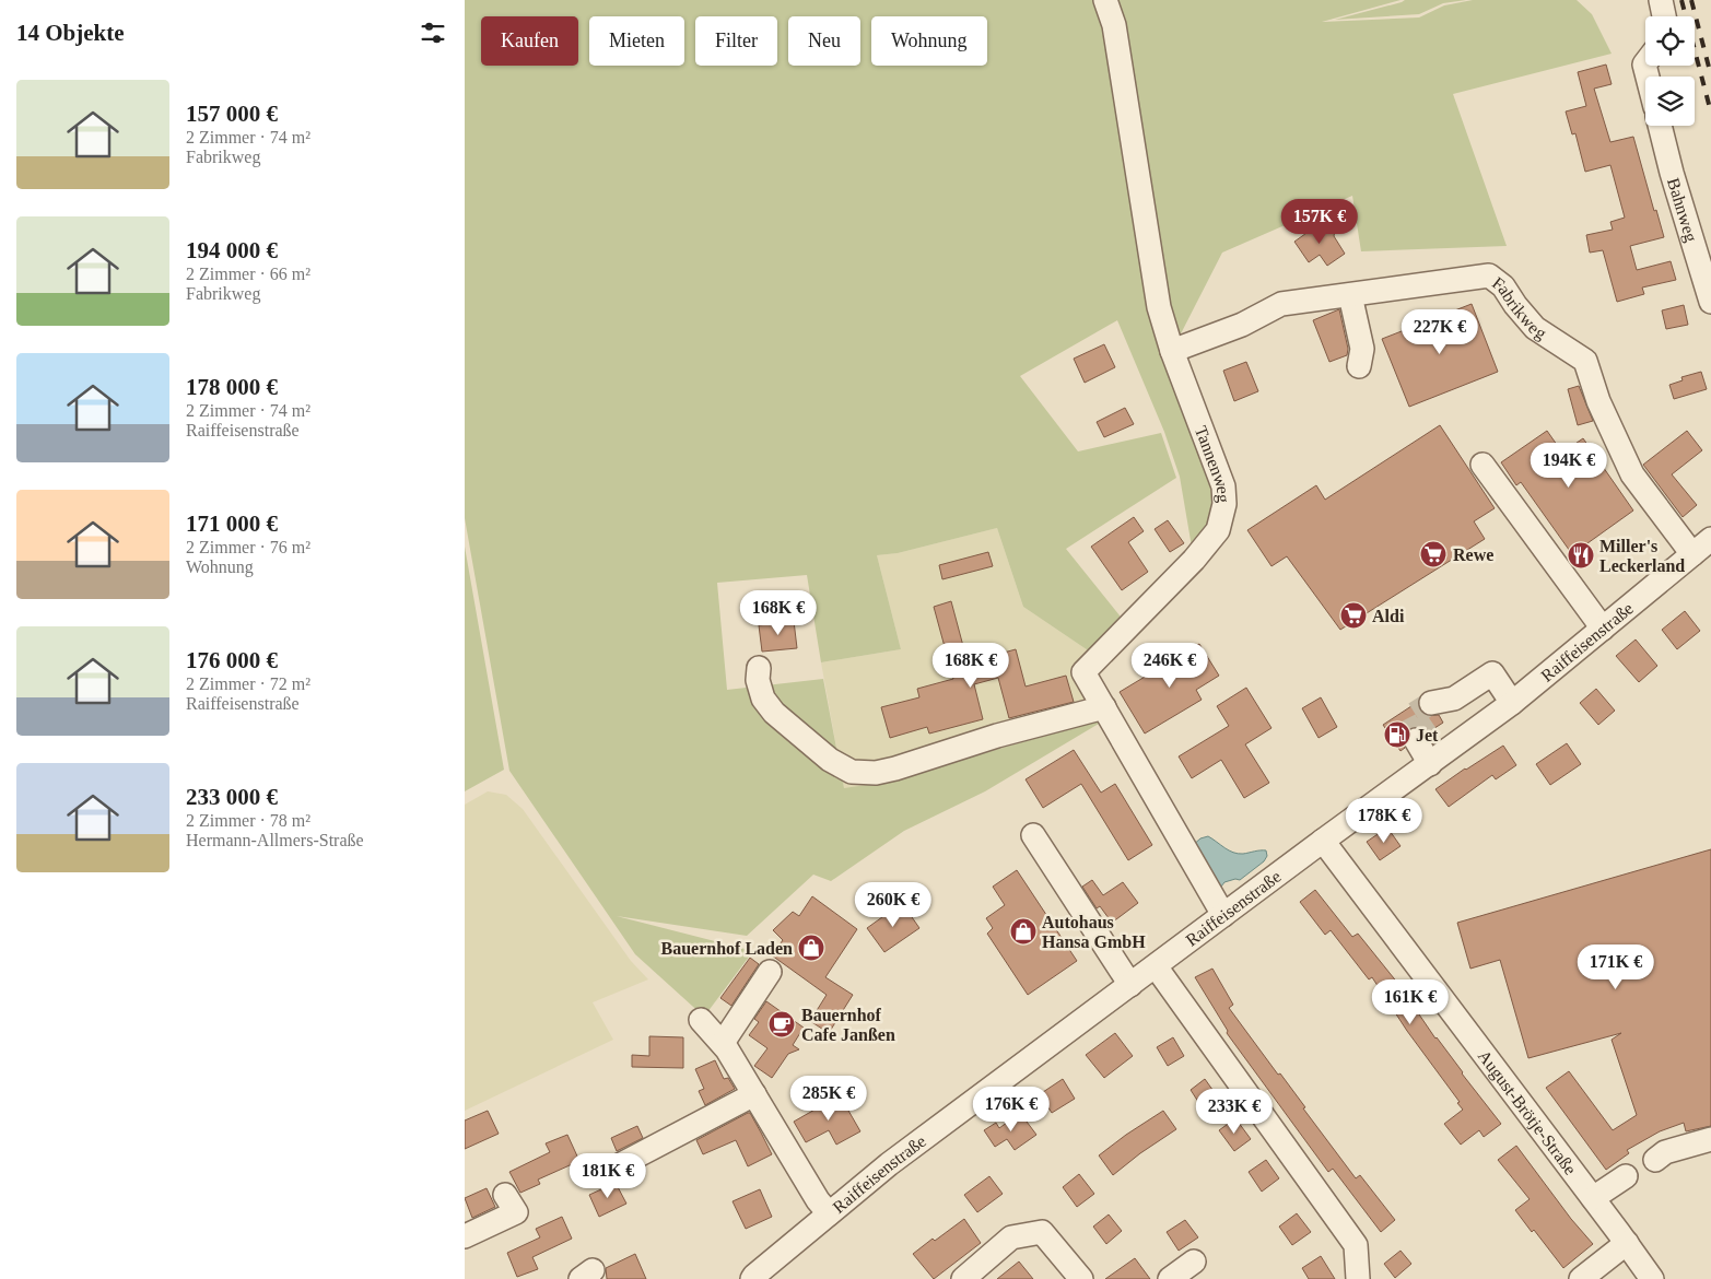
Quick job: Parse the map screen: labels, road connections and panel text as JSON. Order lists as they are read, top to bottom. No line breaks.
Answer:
{"streets":{"street":["Bahnweg","Fabrikweg","Tannenweg","Raiffeisenstraße","August-Brötje-Straße"]},"crossings":[["Fabrikweg","Tannenweg"],["Fabrikweg","Raiffeisenstraße"],["Tannenweg","Raiffeisenstraße"],["Raiffeisenstraße","August-Brötje-Straße"]],"places":{"supermarket":["Rewe","Aldi"],"restaurant":["Miller's Leckerland"],"fuel station":["Jet"],"shop":["Autohaus Hansa GmbH","Bauernhof Laden"],"cafe":["Bauernhof Cafe Janßen"]},"page":{"heading":"14 Objekte","chip":["Kaufen","Mieten","Filter","Neu","Wohnung"],"list":[{"name":"157 000 €","note":"2 Zimmer · 74 m² · Fabrikweg"},{"name":"194 000 €","note":"2 Zimmer · 66 m² · Fabrikweg"},{"name":"178 000 €","note":"2 Zimmer · 74 m² · Raiffeisenstraße"},{"name":"171 000 €","note":"2 Zimmer · 76 m² · Wohnung"},{"name":"176 000 €","note":"2 Zimmer · 72 m² · Raiffeisenstraße"},{"name":"233 000 €","note":"2 Zimmer · 78 m² · Hermann-Allmers-Straße"}],"price":["157K €","227K €","194K €","168K €","168K €","246K €","178K €","260K €","171K €","161K €","285K €","176K €","233K €","181K €"]}}
